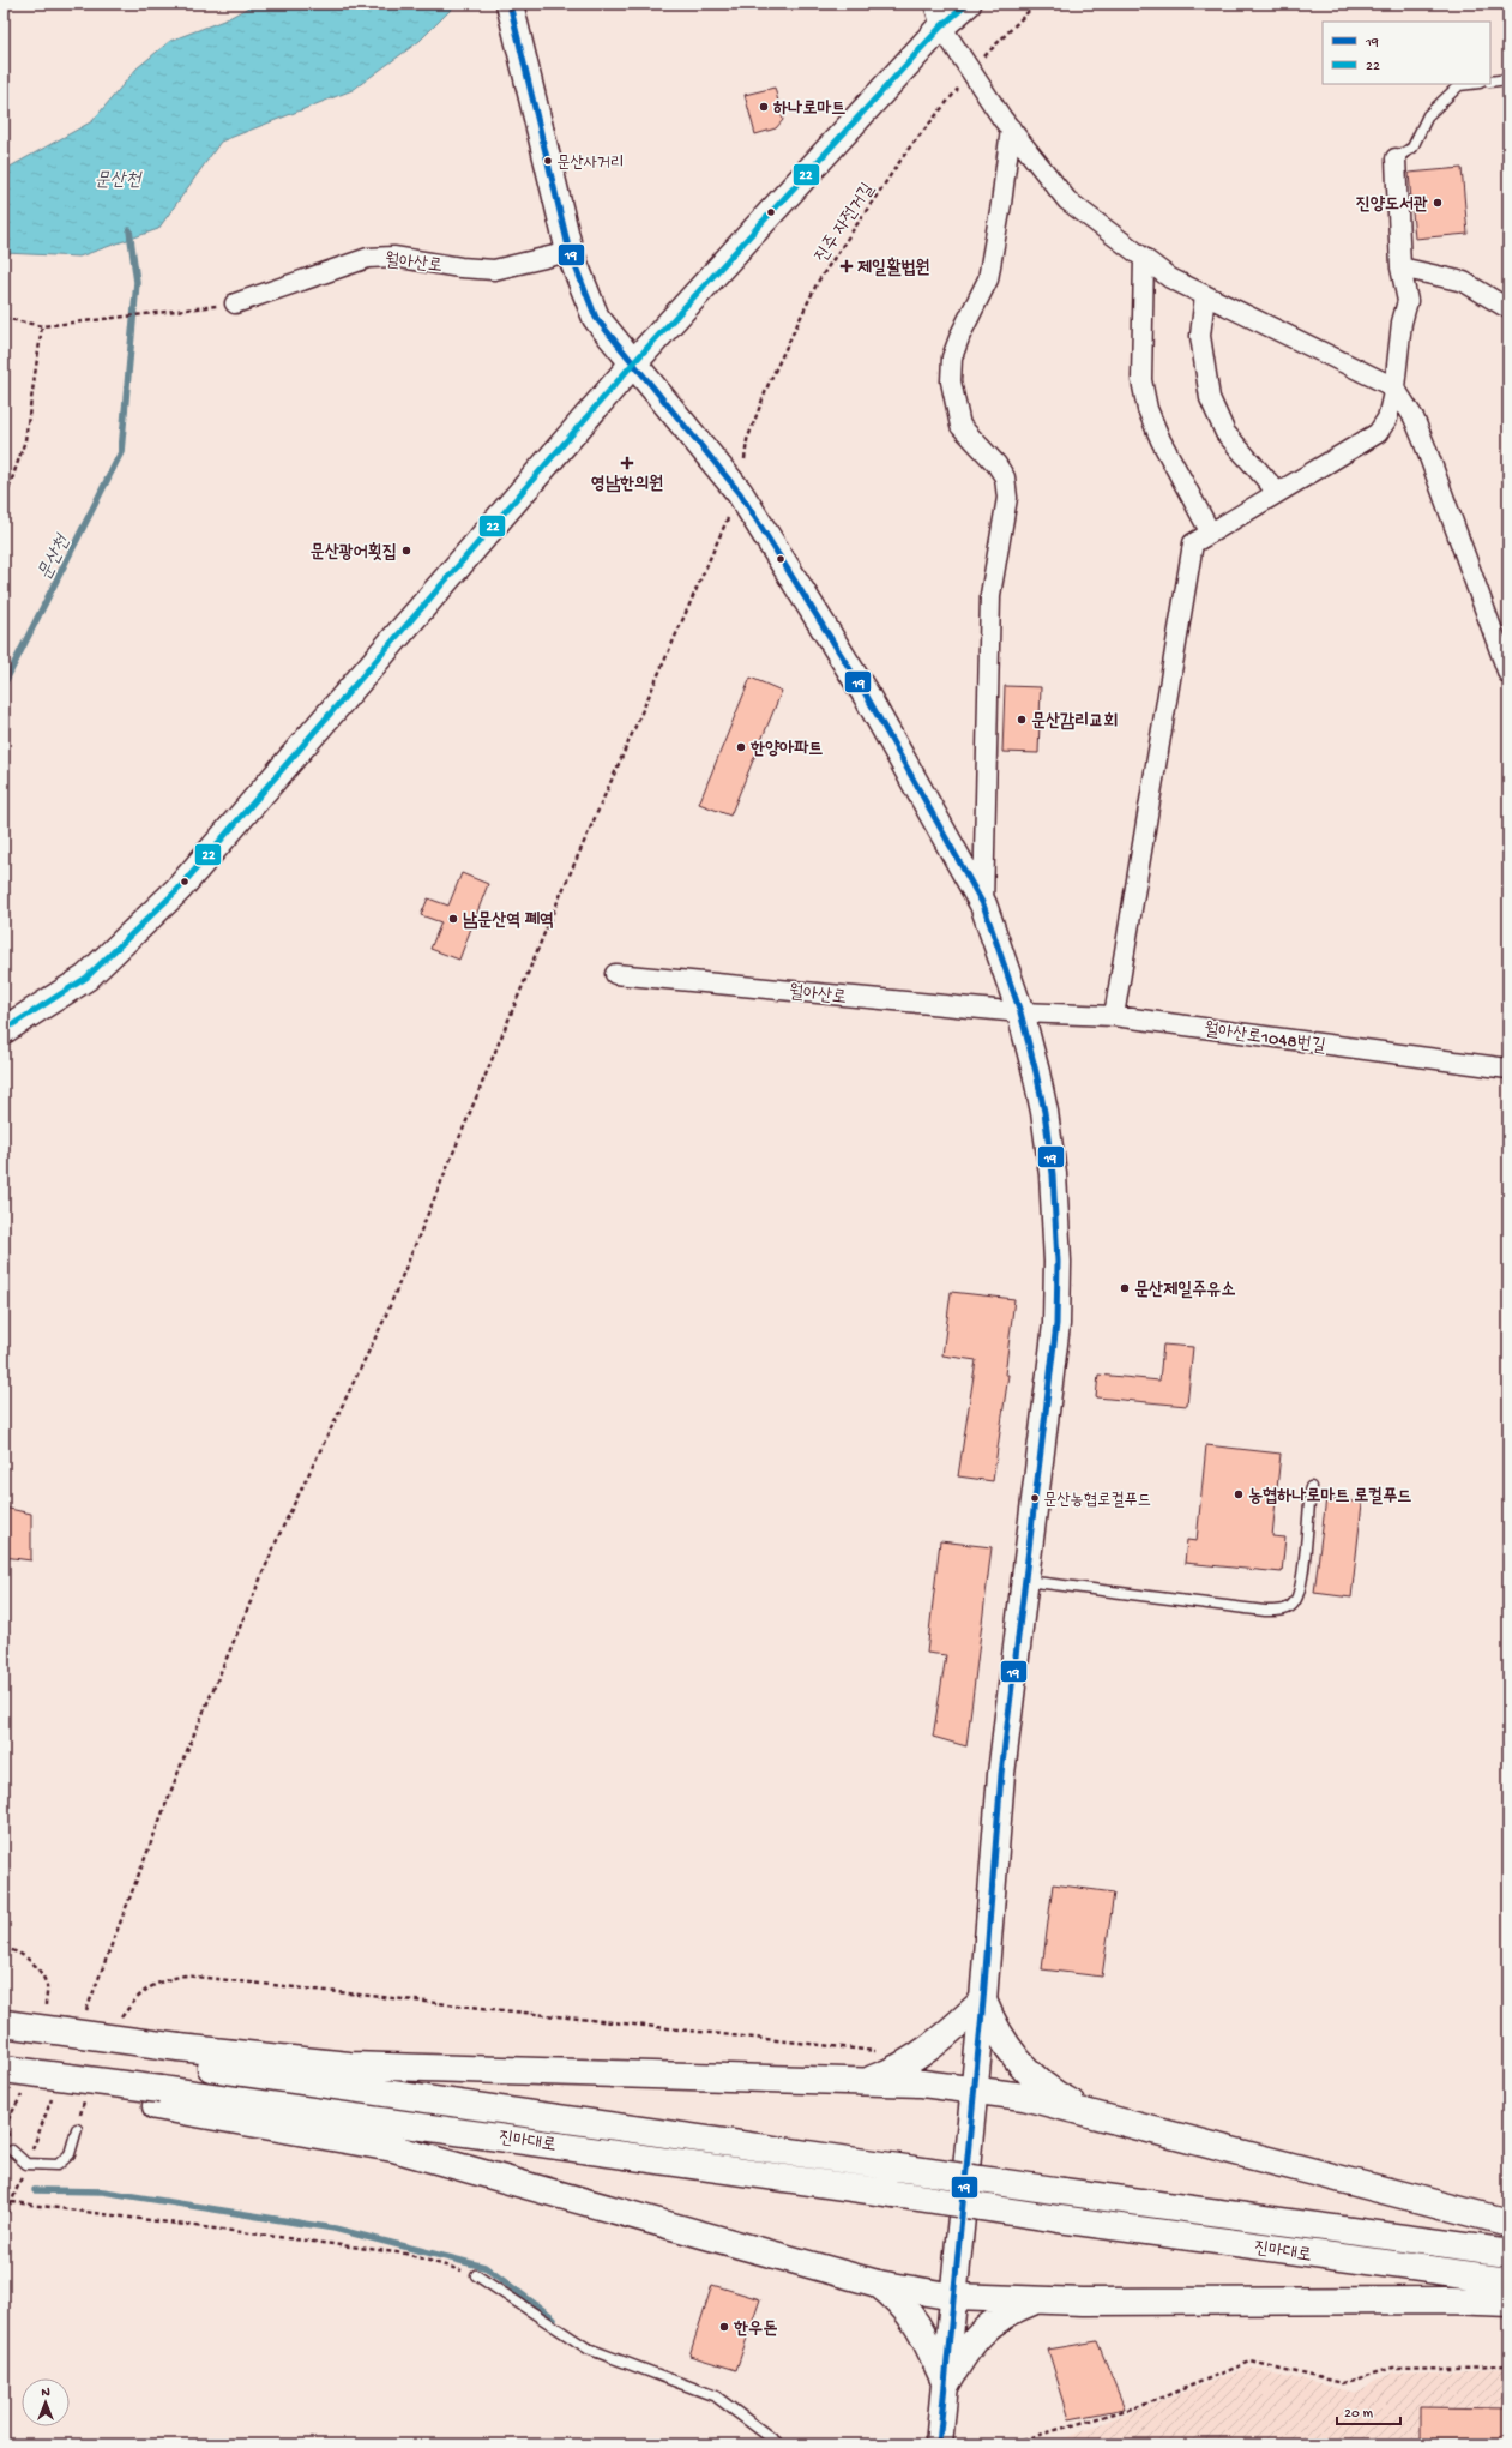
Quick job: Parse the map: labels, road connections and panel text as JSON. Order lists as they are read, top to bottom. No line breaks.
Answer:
{"streets":{"main road":["진마대로"],"street":["월아산로","월아산로1048번길"],"path":["진주 자전거길"]},"crossings":[["월아산로","월아산로1048번길"]],"water":["문산천"],"places":{"other":["하나로마트","문산사거리","진양도서관","문산광어횟집","문산감리교회","한양아파트","남문산역 폐역","문산제일주유소","농협하나로마트 로컬푸드","문산농협로컬푸드","한우돈"],"health":["제일활법원","영남한의원"]},"lines":["transit line 19","transit line 22"],"legend":["19","22"],"scale_bar":"20 m","north":"top"}
